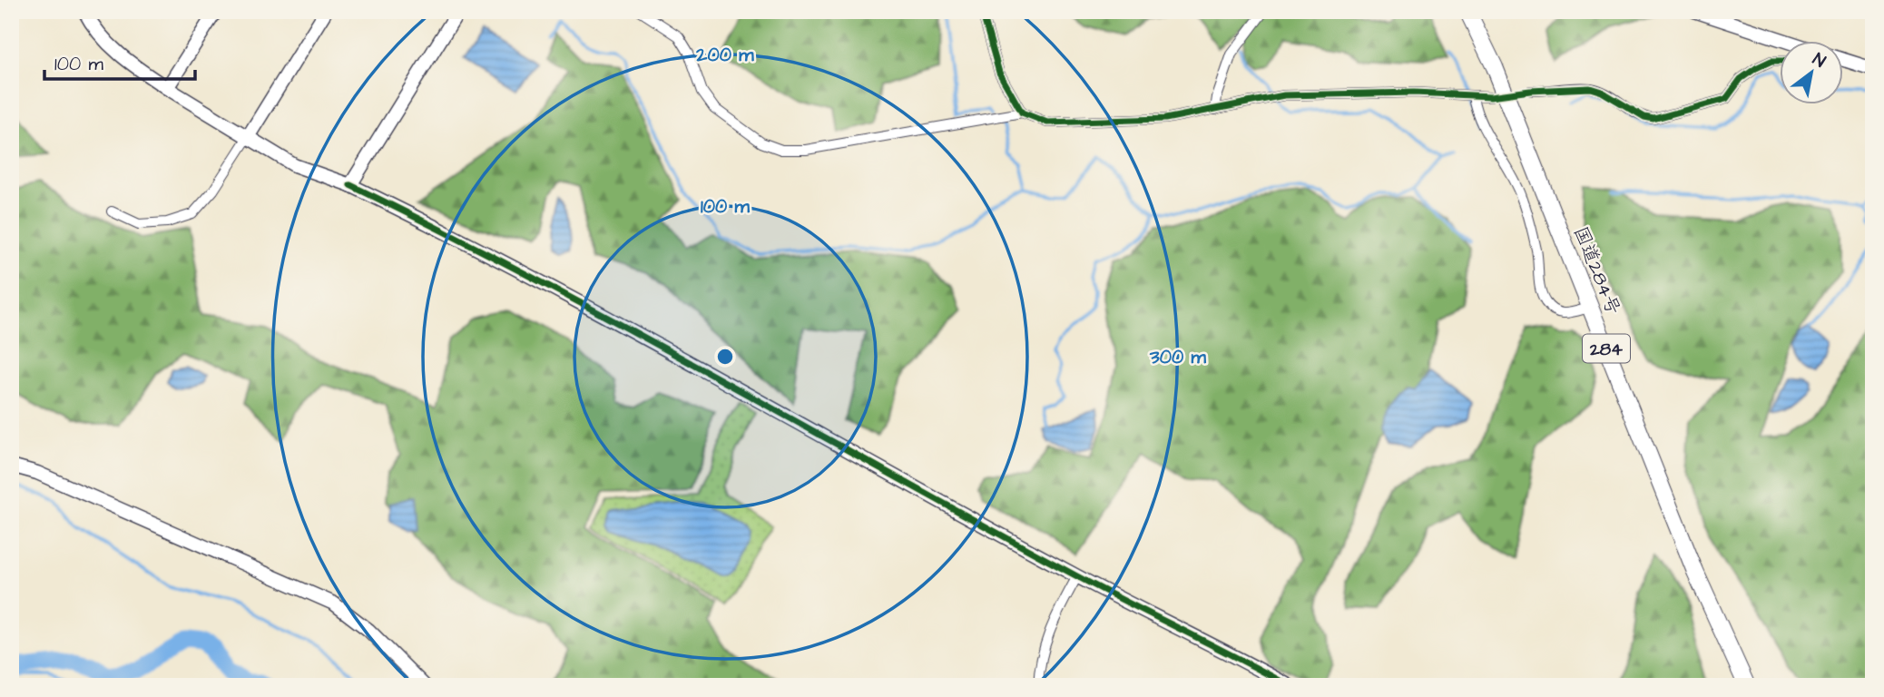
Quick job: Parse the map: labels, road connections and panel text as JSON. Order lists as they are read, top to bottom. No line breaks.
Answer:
{"streets":{"highway":["国道284号","284"]},"scale_bar":"100 m","north":"top right","rings":["200 m","100 m","300 m"]}
